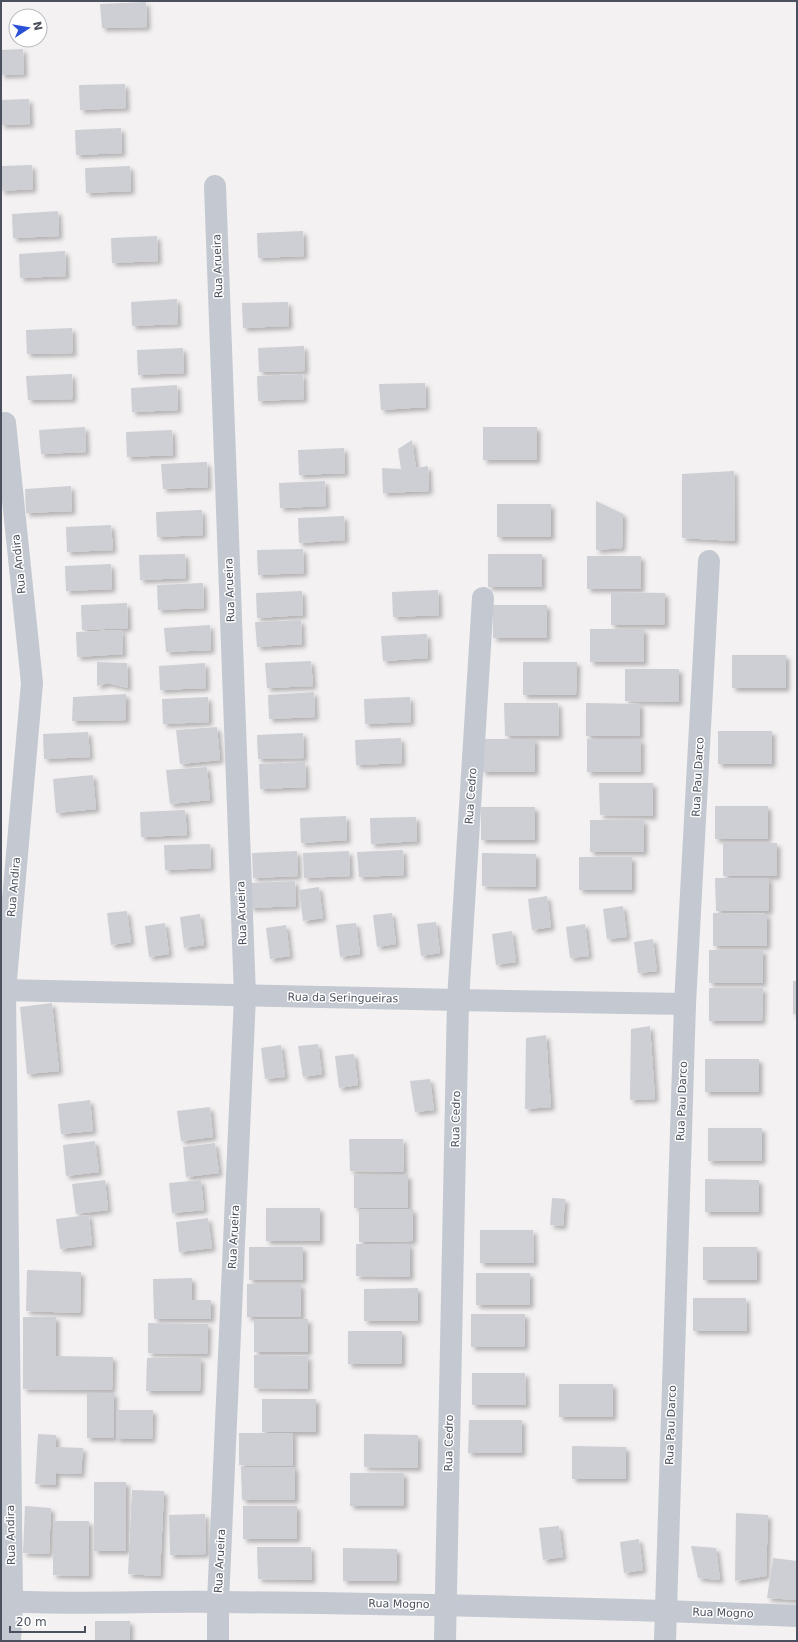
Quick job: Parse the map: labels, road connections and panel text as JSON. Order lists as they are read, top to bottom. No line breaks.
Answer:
{"streets":{"street":["Rua Arueira","Rua Andira","Rua Pau Darco","Rua Cedro","Rua da Seringueiras","Rua Mogno"]},"crossings":[["Rua Arueira","Rua da Seringueiras"],["Rua Arueira","Rua Mogno"],["Rua Andira","Rua da Seringueiras"],["Rua Andira","Rua Mogno"],["Rua Pau Darco","Rua da Seringueiras"],["Rua Pau Darco","Rua Mogno"],["Rua Cedro","Rua da Seringueiras"],["Rua Cedro","Rua Mogno"]],"scale_bar":"20 m","north":"right"}
